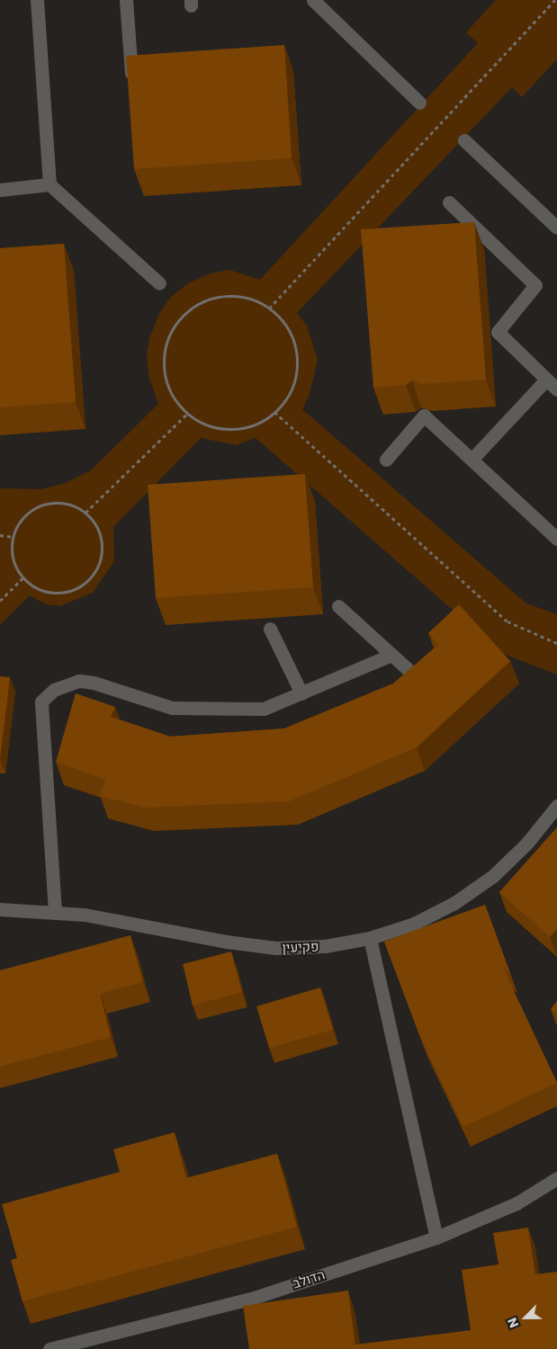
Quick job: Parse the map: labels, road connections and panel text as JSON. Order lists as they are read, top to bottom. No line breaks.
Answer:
{"streets":{"street":["פקיעין","הדולב"]},"north":"bottom left"}
